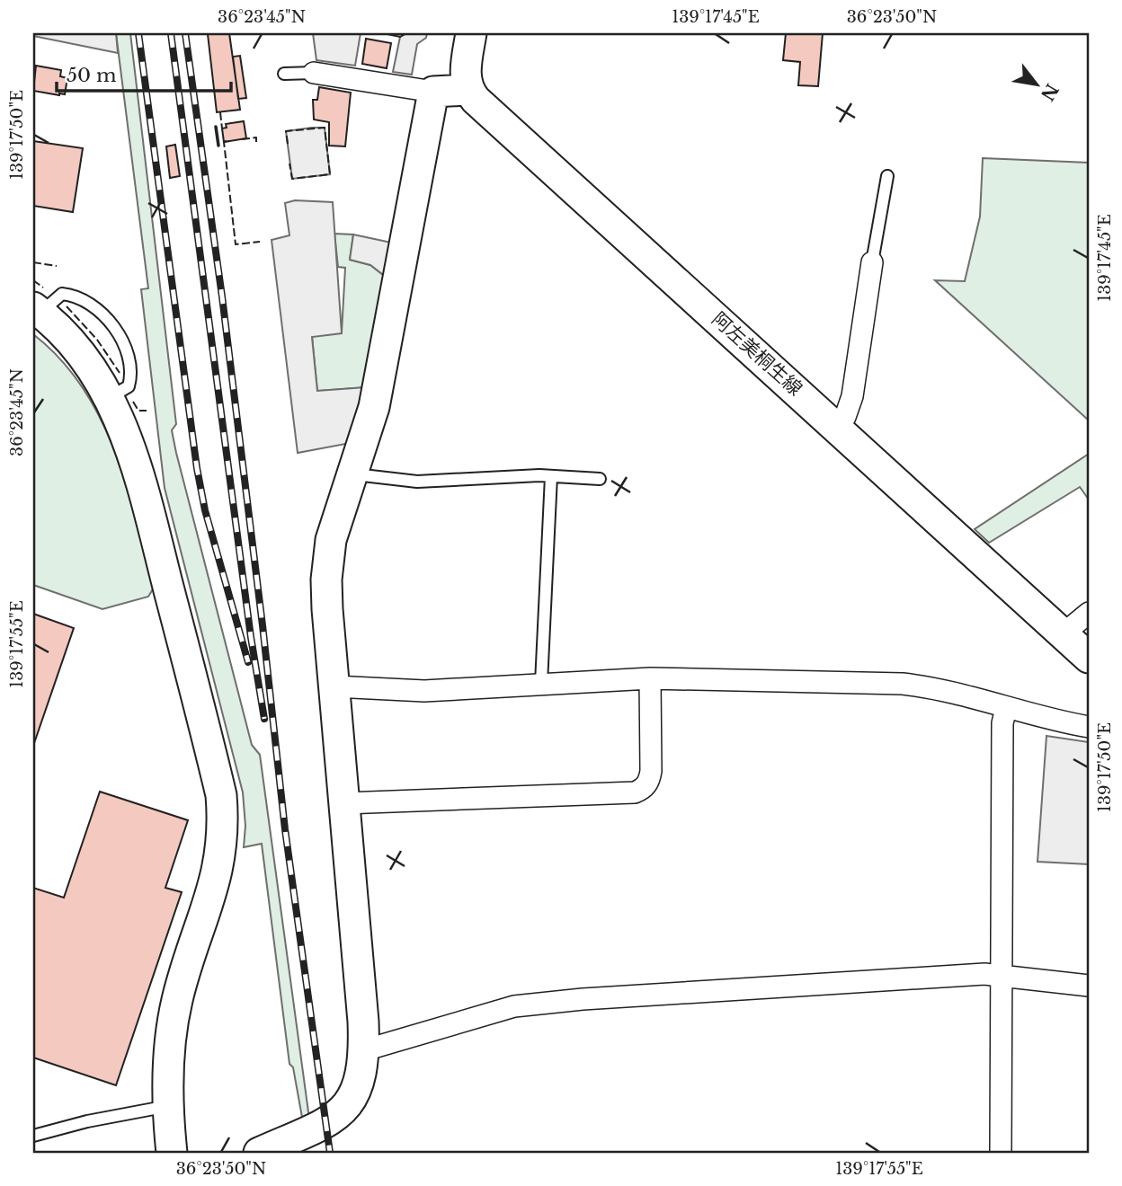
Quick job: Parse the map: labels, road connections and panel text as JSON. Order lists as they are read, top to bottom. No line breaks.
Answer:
{"streets":{"street":["阿左美桐生線"]},"scale_bar":"50 m","north":"bottom right","coordinates":["36°23'45\"N","139°17'45\"E","36°23'50\"N","139°17'50\"E","139°17'55\"E"]}
